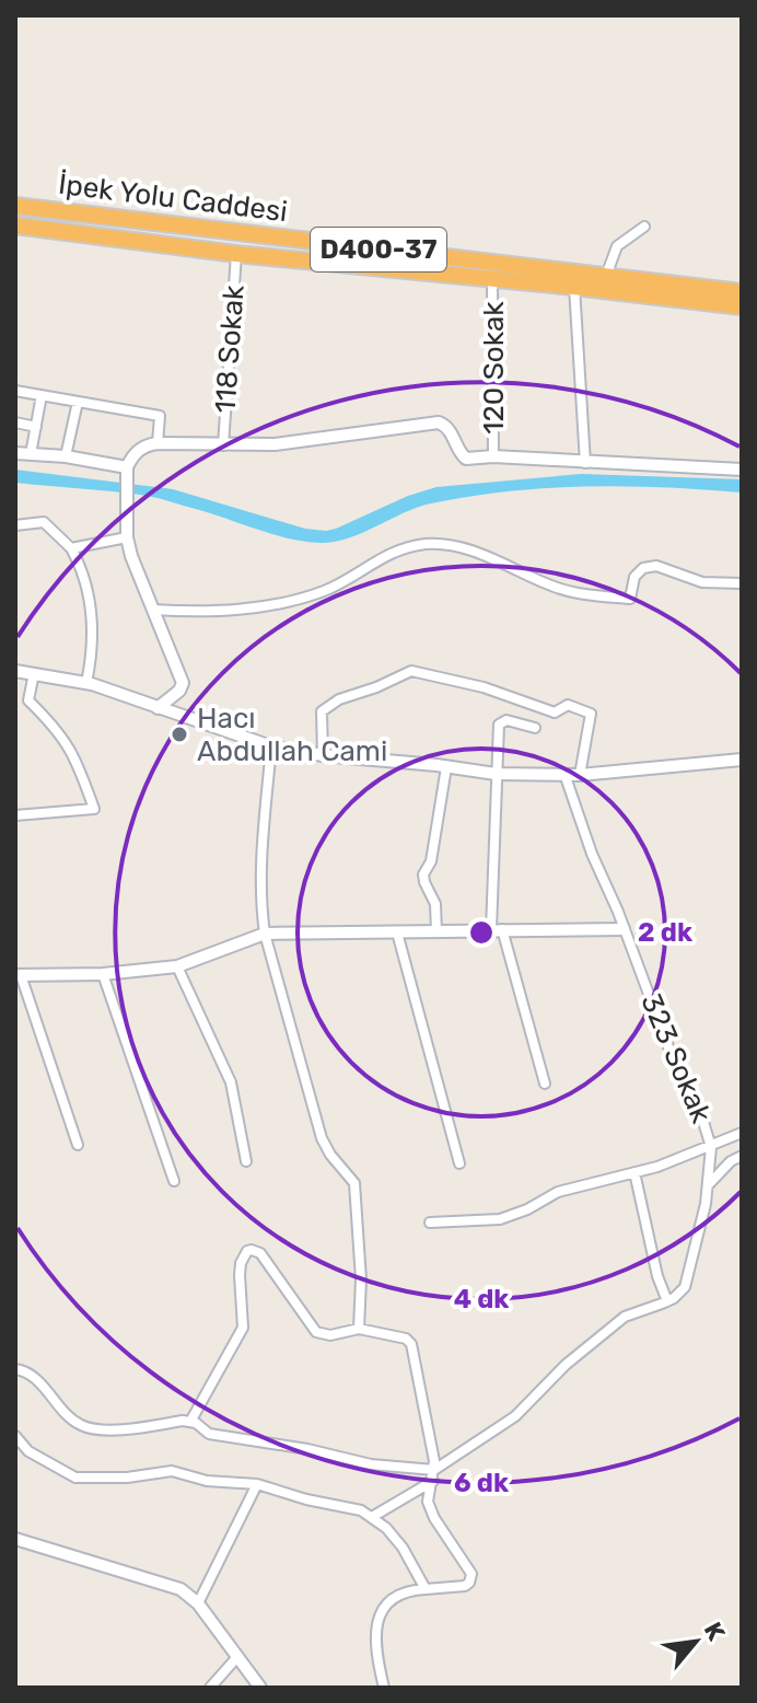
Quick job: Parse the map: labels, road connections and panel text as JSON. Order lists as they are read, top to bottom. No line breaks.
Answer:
{"streets":{"highway":["İpek Yolu Caddesi","D400-37"],"street":["118 Sokak","120 Sokak","323 Sokak"]},"crossings":[["İpek Yolu Caddesi","118 Sokak"],["İpek Yolu Caddesi","120 Sokak"]],"places":["Hacı Abdullah Cami"],"north":"top right","rings":["2 dk","4 dk","6 dk"]}
